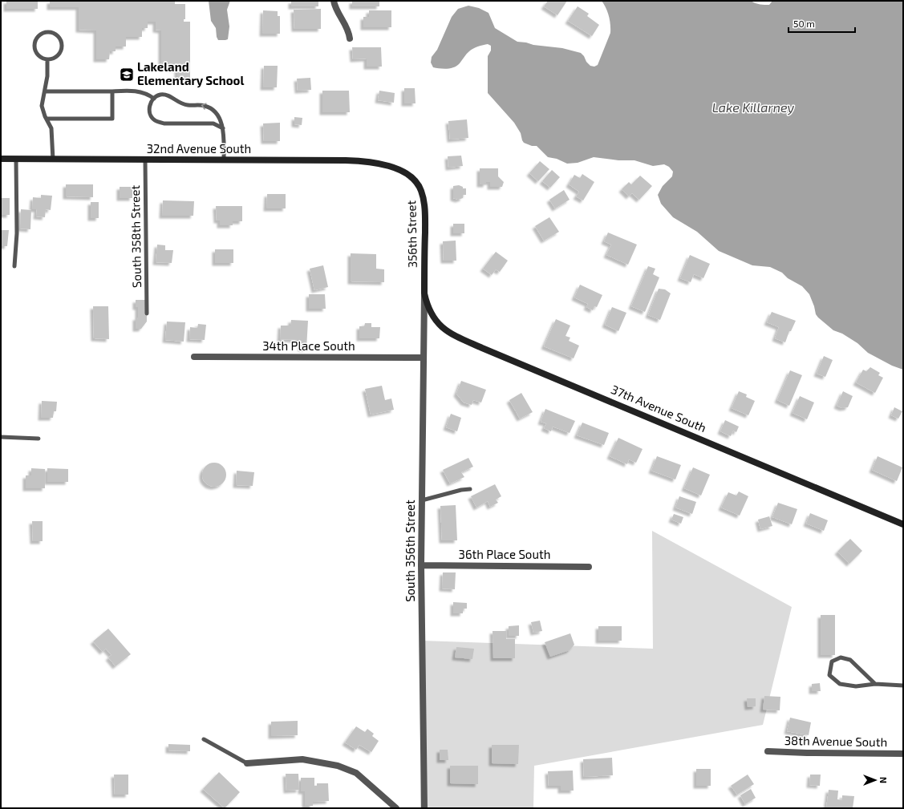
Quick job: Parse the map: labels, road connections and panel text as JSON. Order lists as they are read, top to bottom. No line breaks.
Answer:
{"streets":{"street":["32nd Avenue South","356th Street","34th Place South","37th Avenue South","South 356th Street","36th Place South","38th Avenue South"],"lane":["South 358th Street"]},"crossings":[["32nd Avenue South","356th Street"],["32nd Avenue South","South 358th Street"],["356th Street","37th Avenue South"],["356th Street","South 356th Street"],["34th Place South","South 356th Street"],["37th Avenue South","South 356th Street"],["South 356th Street","36th Place South"]],"water":["Lake Killarney"],"places":{"school or university":["Lakeland Elementary School"]},"scale_bar":"50 m","north":"right"}
